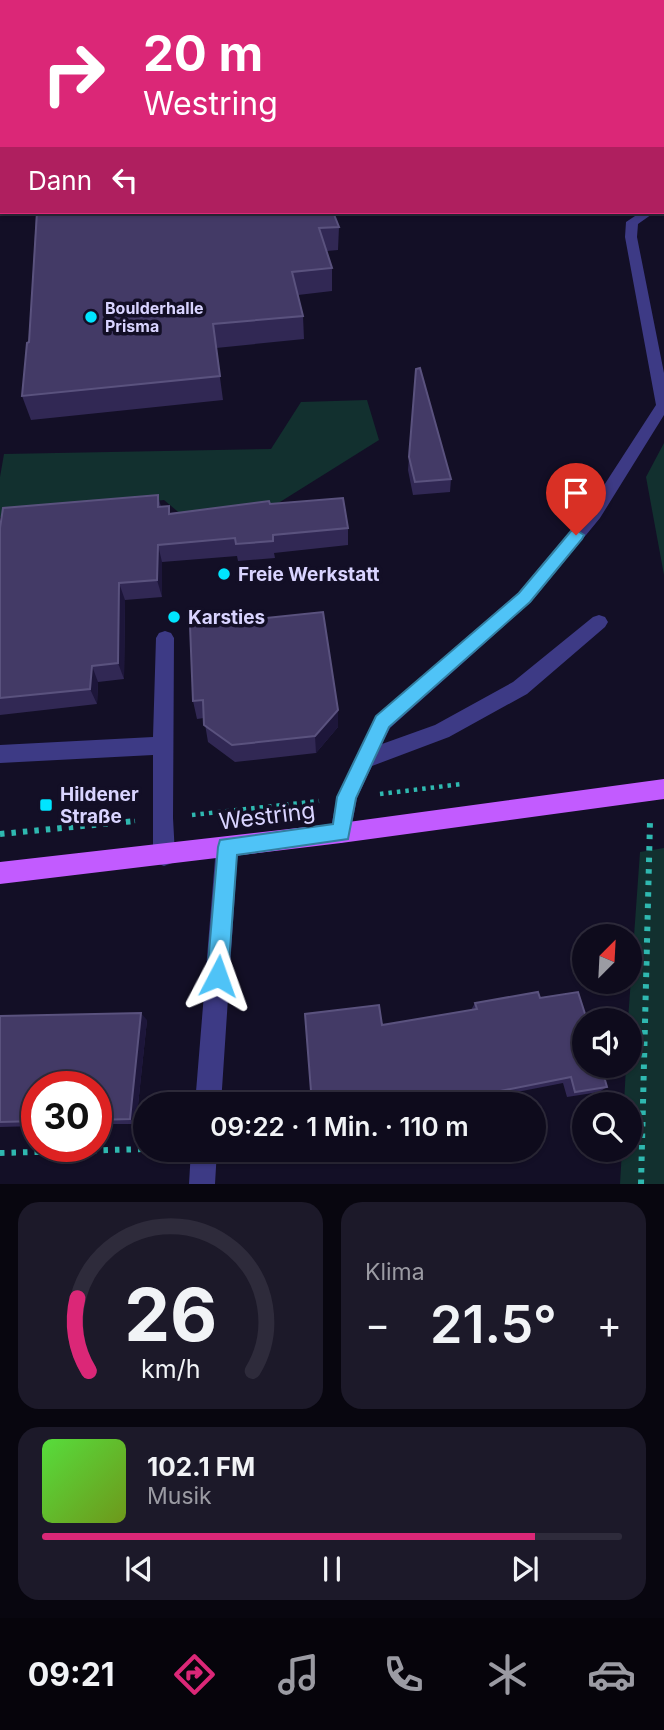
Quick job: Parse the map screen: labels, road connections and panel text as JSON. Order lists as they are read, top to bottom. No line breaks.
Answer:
{"streets":{"main road":["Westring"]},"places":{"other":["Boulderhalle Prisma","Freie Werkstatt","Karsties"],"transit":["Hildener Straße"]},"north":"top right","page":{"turn":["20 m","Westring"],"then":"Dann","limit":"30","trip":"09:22 · 1 Min. · 110 m","tile":"Klima","heat":["−","21.5°","+"],"song":["102.1 FM","Musik"],"tabs":"09:21","gauge":["26","km/h"]}}
